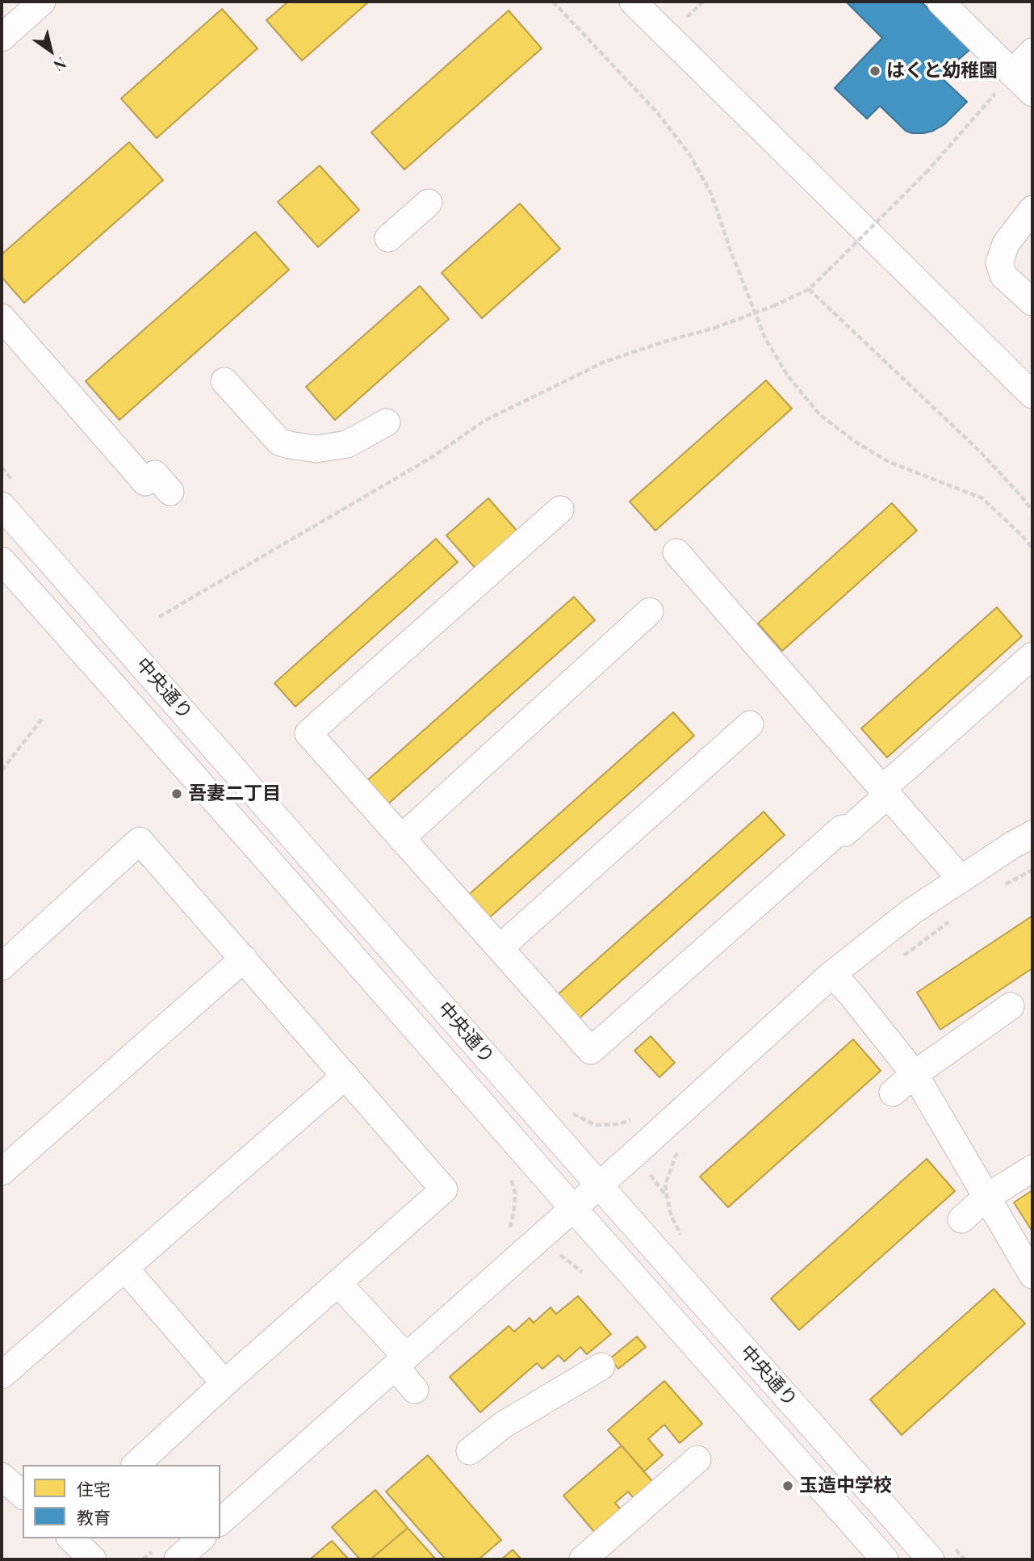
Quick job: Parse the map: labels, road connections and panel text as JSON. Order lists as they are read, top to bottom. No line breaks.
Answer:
{"streets":{"street":["中央通り"]},"places":["はくと幼稚園","吾妻二丁目","玉造中学校"],"legend":["住宅","教育"],"north":"bottom right"}
